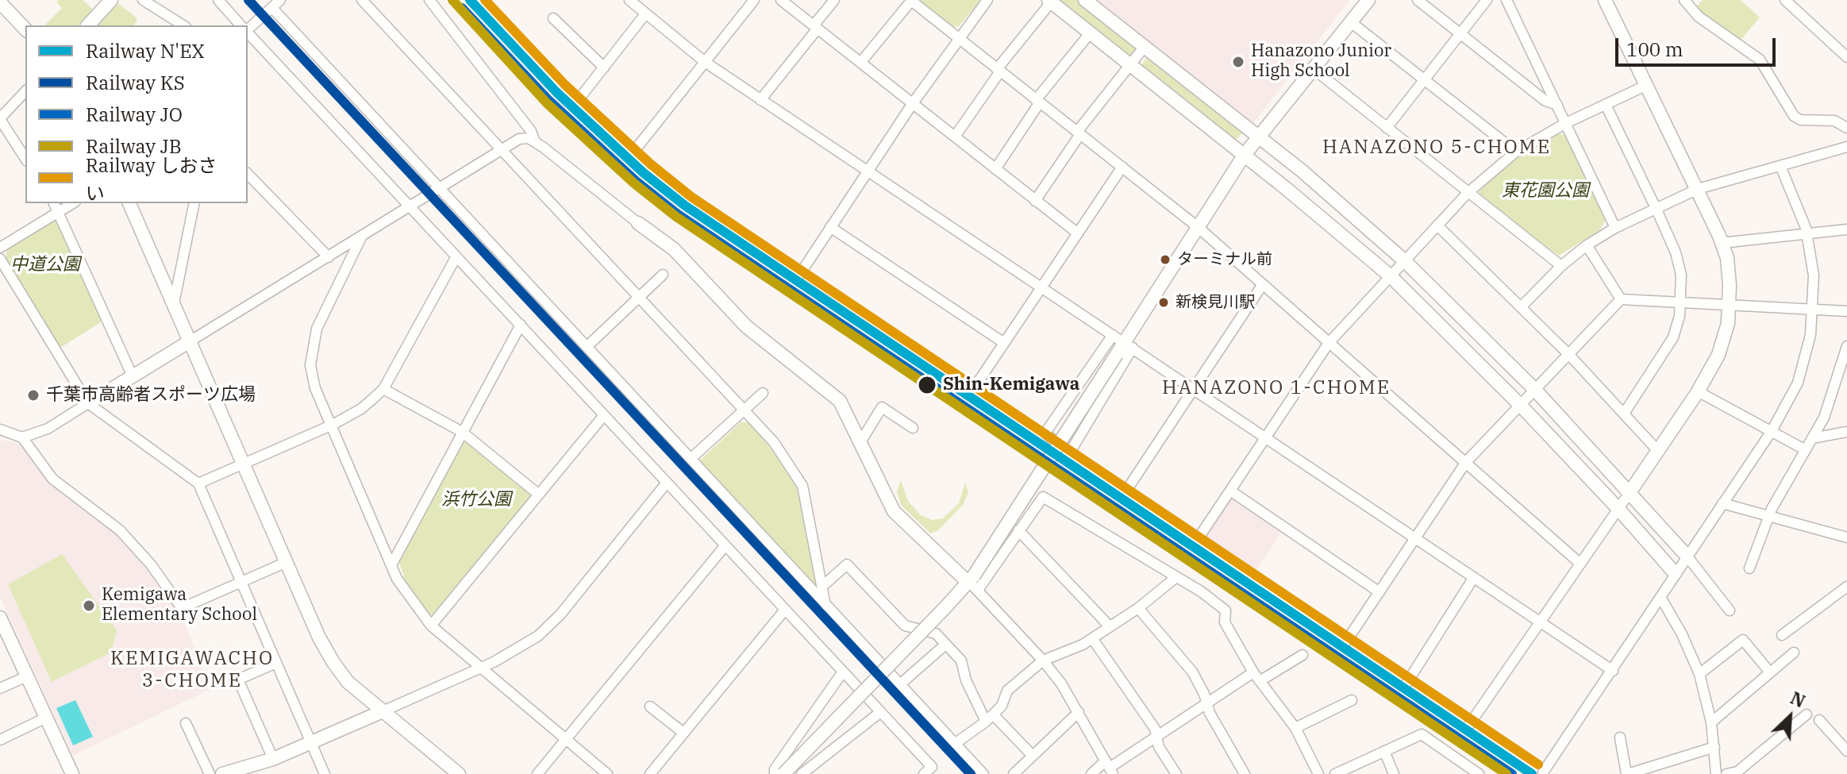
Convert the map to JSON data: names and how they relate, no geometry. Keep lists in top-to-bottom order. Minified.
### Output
{"districts":["HANAZONO 5-CHOME","HANAZONO 1-CHOME","KEMIGAWACHO 3-CHOME"],"parks":["東花園公園","中道公園","浜竹公園"],"places":["Hanazono Junior High School","ターミナル前","新検見川駅","Shin-Kemigawa","千葉市高齢者スポーツ広場","Kemigawa Elementary School"],"lines":["rail line N'EX","rail line KS","rail line JB","rail line しおさい","rail line JO"],"legend":["Railway N'EX","Railway KS","Railway JO","Railway JB","Railway しおさい"],"scale_bar":"100 m","north":"top right"}
